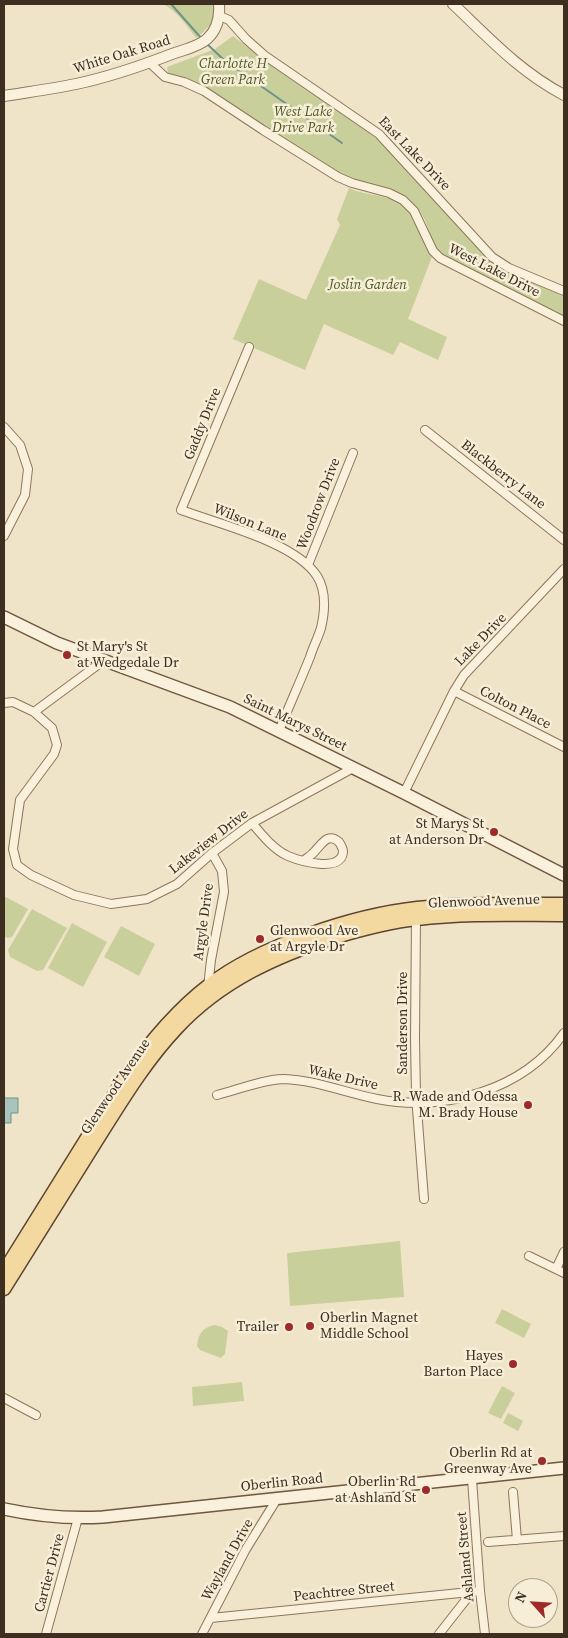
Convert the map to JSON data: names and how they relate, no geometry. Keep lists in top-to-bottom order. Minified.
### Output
{"streets":{"main road":["Saint Marys Street","Glenwood Avenue","Oberlin Road"],"street":["White Oak Road","East Lake Drive","West Lake Drive","Gaddy Drive","Blackberry Lane","Woodrow Drive","Wilson Lane","Lake Drive","Colton Place","Lakeview Drive","Argyle Drive","Sanderson Drive","Wake Drive","Ashland Street","Wayland Drive","Cartier Drive","Peachtree Street"]},"crossings":[["White Oak Road","East Lake Drive"],["White Oak Road","West Lake Drive"],["Gaddy Drive","Wilson Lane"],["Woodrow Drive","Wilson Lane"],["Wilson Lane","Saint Marys Street"],["Lake Drive","Colton Place"],["Lake Drive","Saint Marys Street"],["Saint Marys Street","Lakeview Drive"],["Lakeview Drive","Argyle Drive"],["Glenwood Avenue","Argyle Drive"],["Glenwood Avenue","Sanderson Drive"],["Sanderson Drive","Wake Drive"],["Oberlin Road","Ashland Street"],["Oberlin Road","Wayland Drive"],["Oberlin Road","Cartier Drive"],["Ashland Street","Peachtree Street"],["Wayland Drive","Peachtree Street"]],"parks":["Charlotte H Green Park","West Lake Drive Park","Joslin Garden"],"places":["St Mary's St at Wedgedale Dr","St Marys St at Anderson Dr","Glenwood Ave at Argyle Dr","R. Wade and Odessa M. Brady House","Oberlin Magnet Middle School","Trailer","Hayes Barton Place","Oberlin Rd at Greenway Ave","Oberlin Rd at Ashland St"],"north":"top left"}
